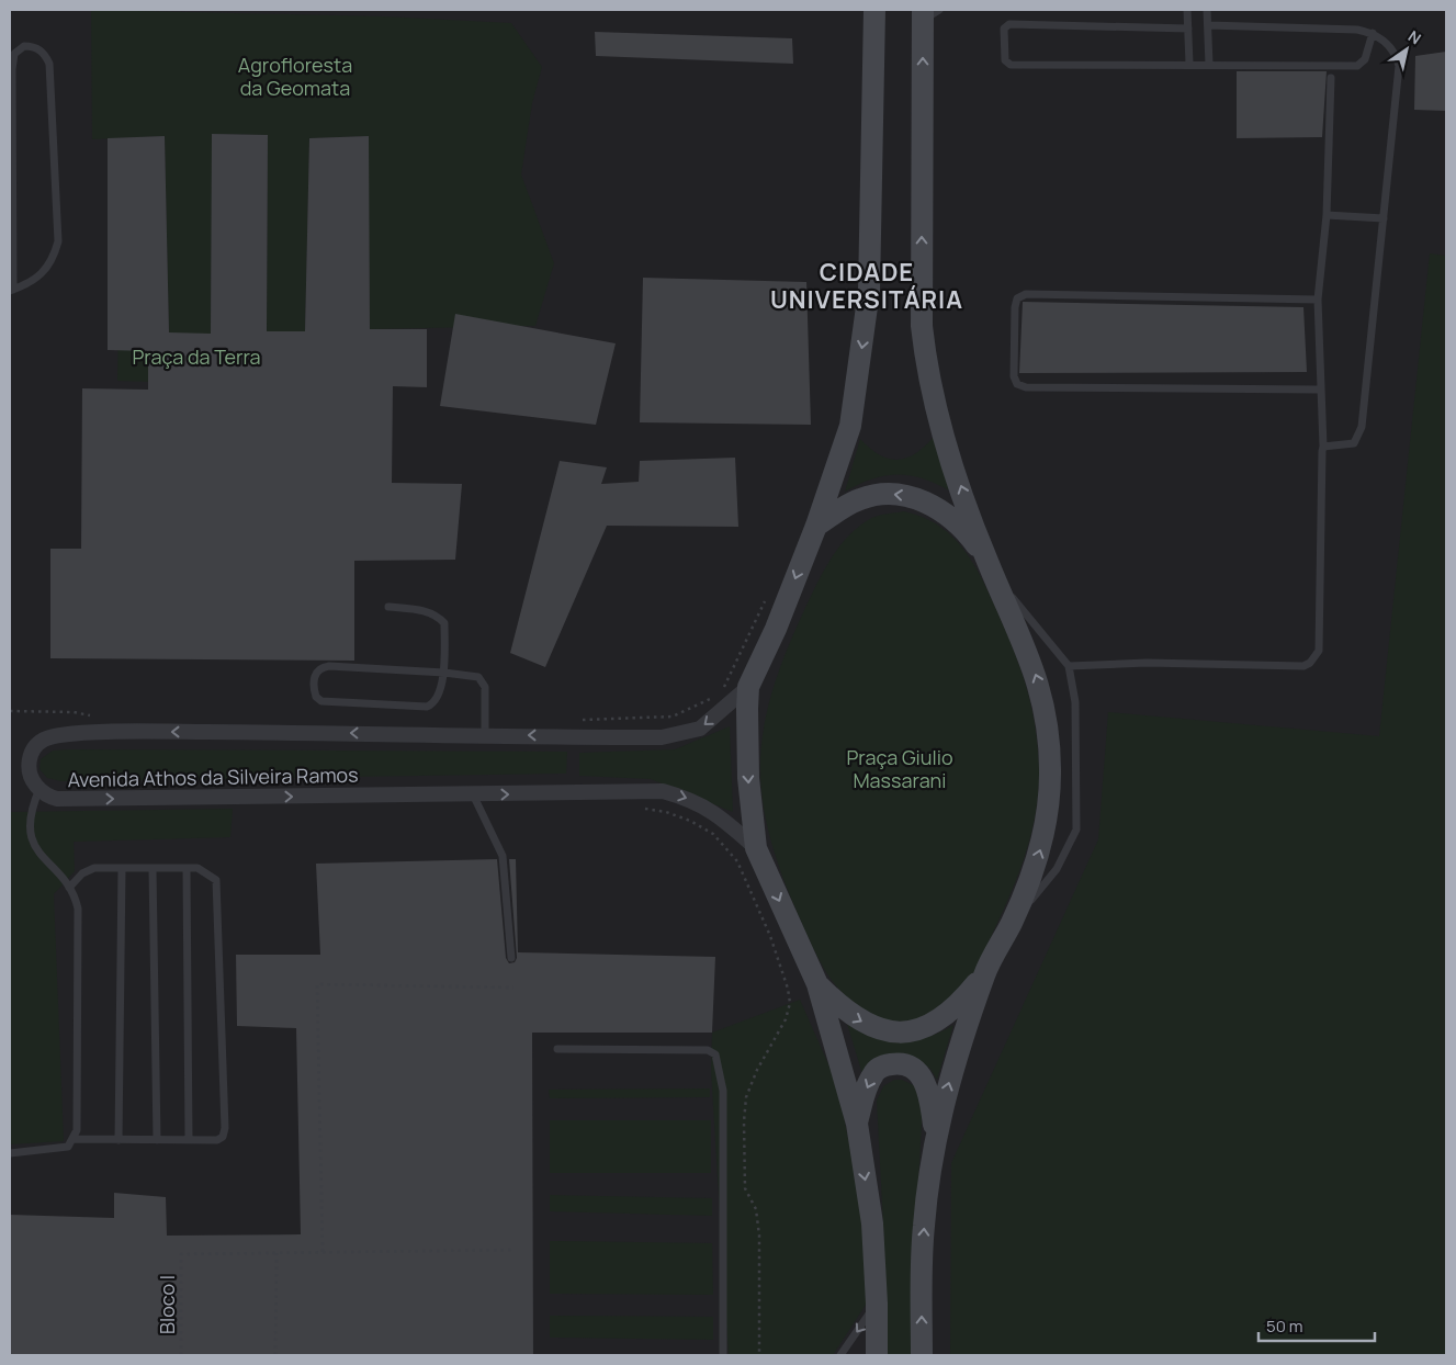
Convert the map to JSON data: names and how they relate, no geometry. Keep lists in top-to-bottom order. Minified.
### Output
{"streets":{"street":["Avenida Athos da Silveira Ramos"],"path":["Bloco I"]},"districts":["CIDADE UNIVERSITÁRIA"],"parks":["Agrofloresta da Geomata","Praça da Terra","Praça Giulio Massarani"],"scale_bar":"50 m","north":"top right"}
